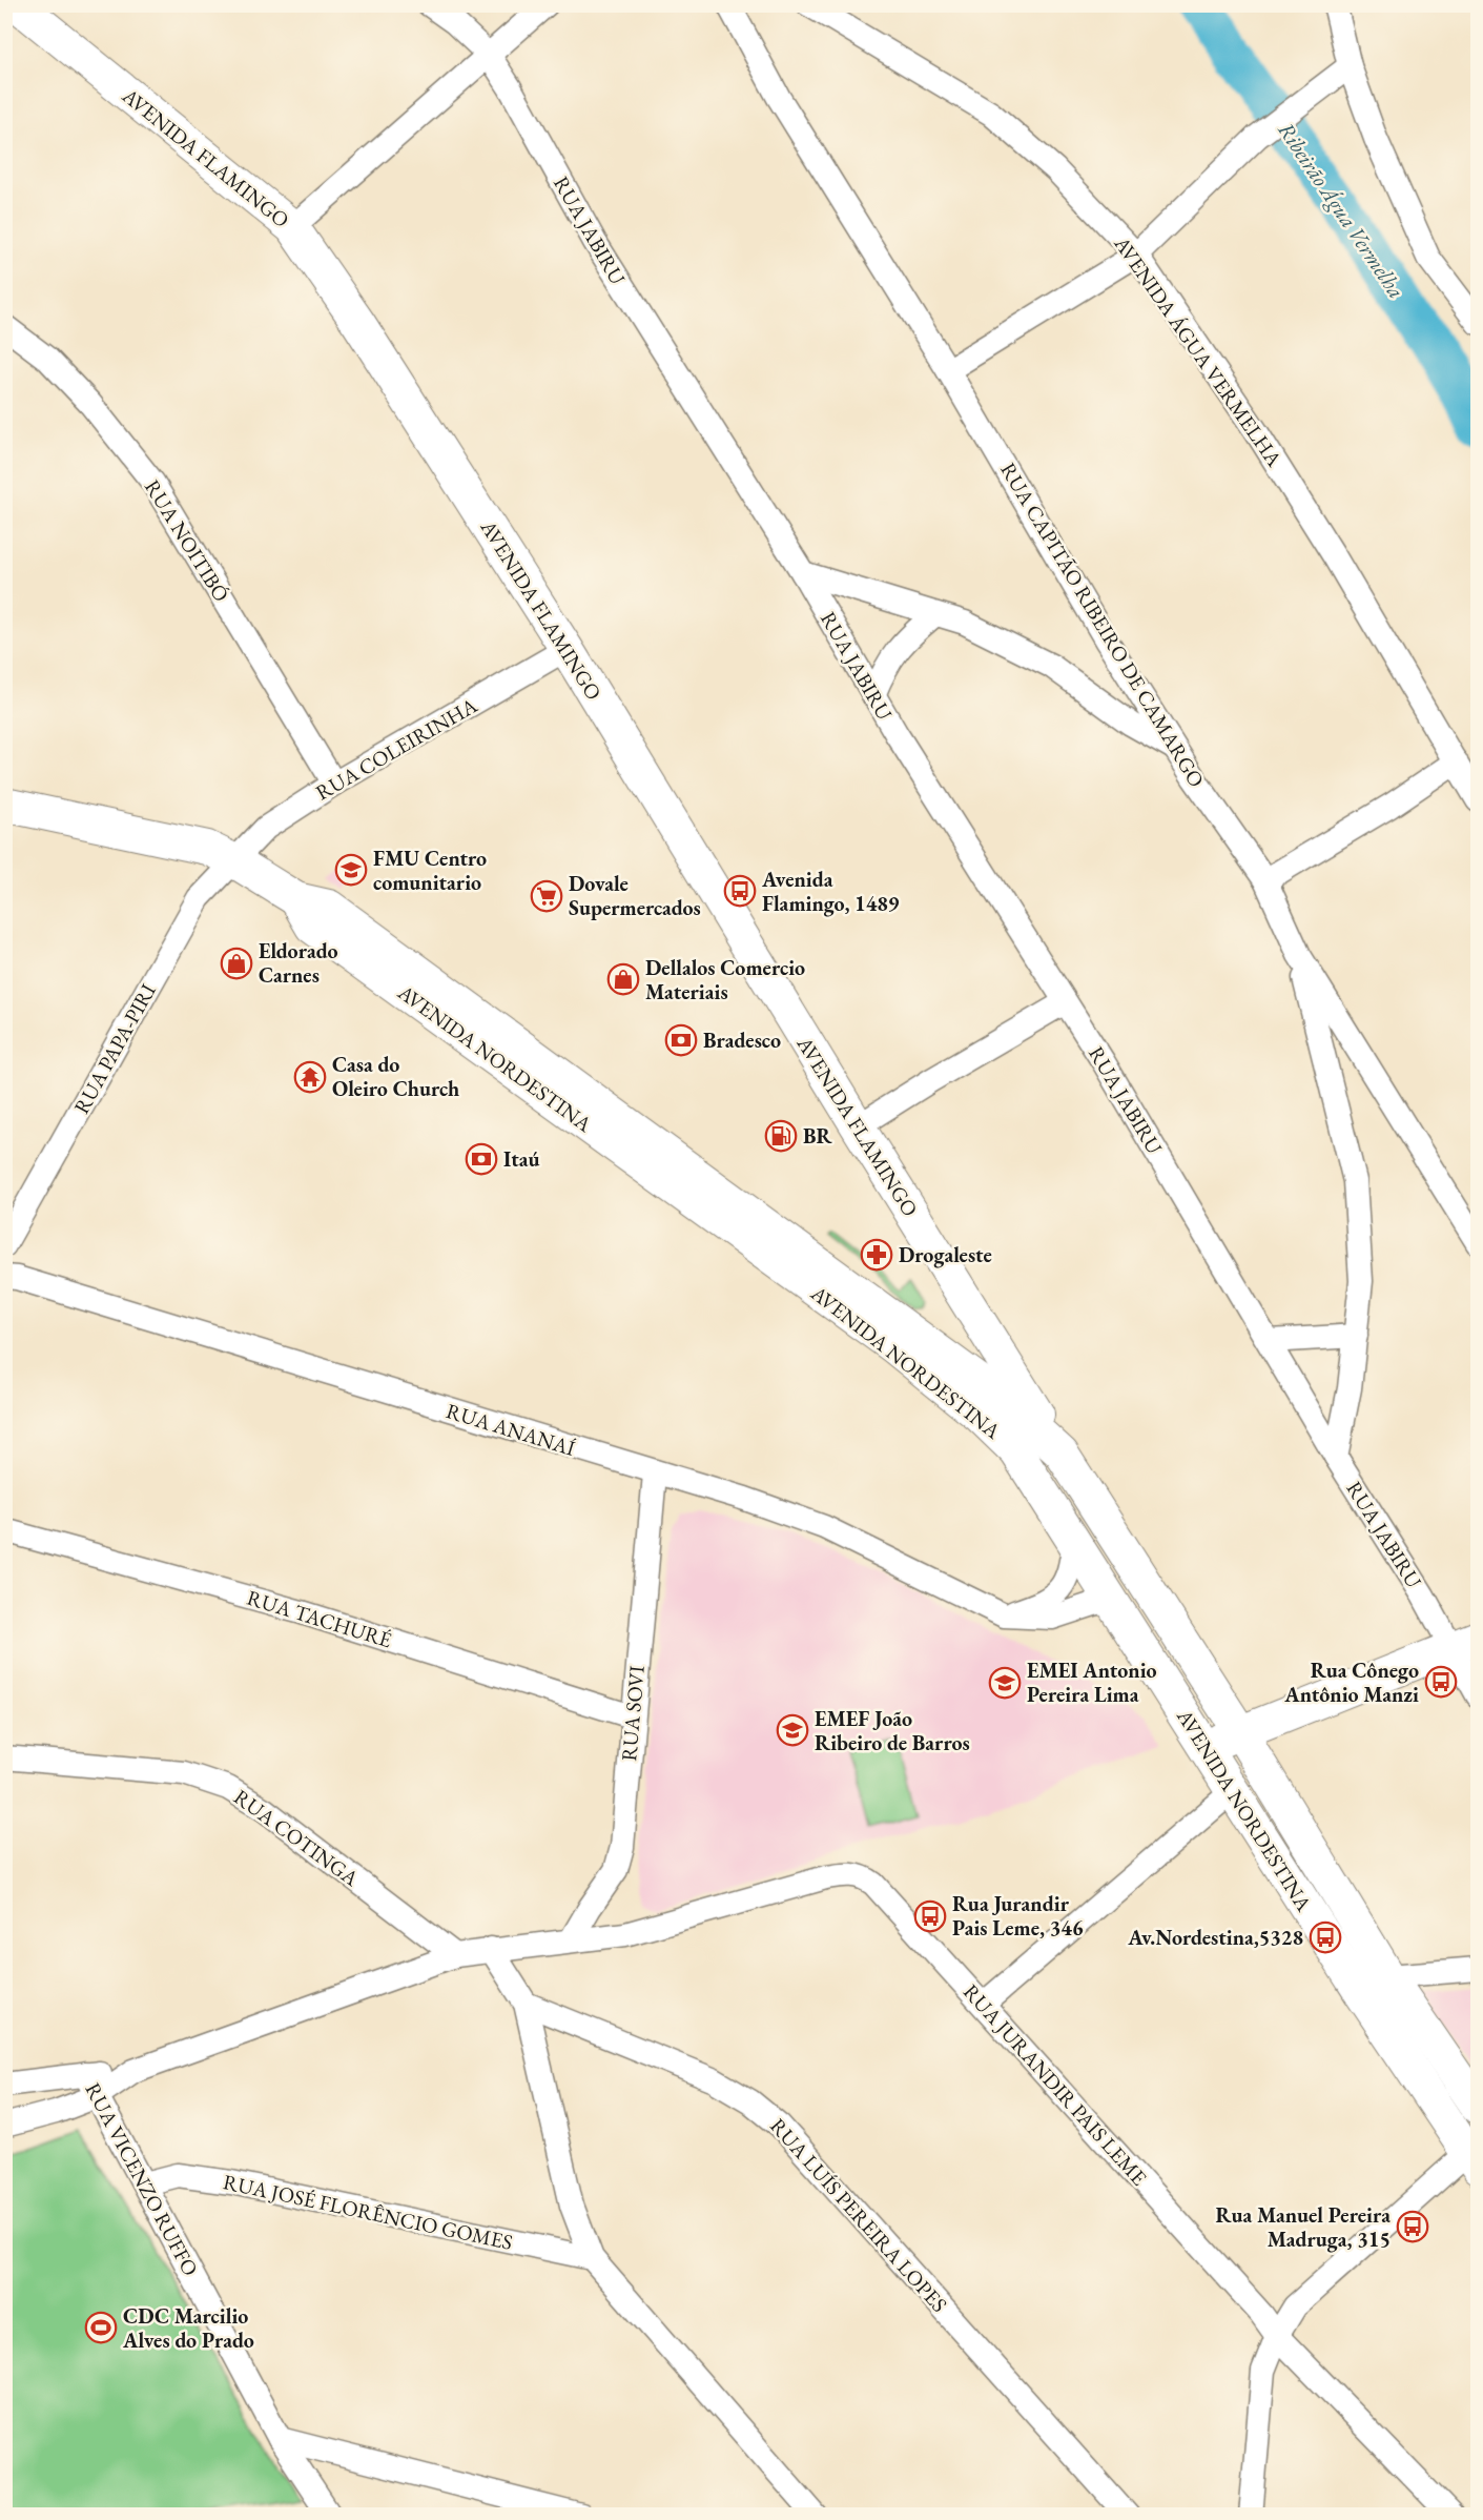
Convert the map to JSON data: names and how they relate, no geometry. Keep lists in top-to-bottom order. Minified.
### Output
{"streets":{"main road":["AVENIDA FLAMINGO","AVENIDA NORDESTINA"],"street":["RUA JABIRU","AVENIDA ÁGUA VERMELHA","RUA NOITIBÓ","RUA CAPITÃO RIBEIRO DE CAMARGO","RUA COLEIRINHA","RUA PAPA-PIRI","RUA ANANAÍ","RUA TACHURÉ","RUA SOVI","RUA COTINGA","RUA JURANDIR PAIS LEME","RUA VICENZO RUFFO","RUA JOSÉ FLORÊNCIO GOMES","RUA LUÍS PEREIRA LOPES"]},"crossings":[["AVENIDA FLAMINGO","RUA COLEIRINHA"],["AVENIDA FLAMINGO","AVENIDA NORDESTINA"],["RUA NOITIBÓ","RUA COLEIRINHA"],["RUA COLEIRINHA","RUA PAPA-PIRI"],["RUA COLEIRINHA","AVENIDA NORDESTINA"],["RUA PAPA-PIRI","AVENIDA NORDESTINA"],["AVENIDA NORDESTINA","RUA ANANAÍ"],["RUA ANANAÍ","RUA SOVI"],["RUA TACHURÉ","RUA SOVI"],["RUA SOVI","RUA JURANDIR PAIS LEME"],["RUA COTINGA","RUA JURANDIR PAIS LEME"],["RUA VICENZO RUFFO","RUA JOSÉ FLORÊNCIO GOMES"]],"water":["Ribeirão Água Vermelha"],"places":{"school or university":["FMU Centro comunitario","EMEI Antonio Pereira Lima","EMEF João Ribeiro de Barros"],"bus stop":["Avenida Flamingo, 1489","Rua Cônego Antônio Manzi","Rua Jurandir Pais Leme, 346","Av.Nordestina,5328","Rua Manuel Pereira Madruga, 315"],"supermarket":["Dovale Supermercados"],"shop":["Eldorado Carnes","Dellalos Comercio Materiais"],"bank":["Bradesco","Itaú"],"temple":["Casa do Oleiro Church"],"fuel station":["BR"],"pharmacy":["Drogaleste"],"sports":["CDC Marcilio Alves do Prado"]}}
